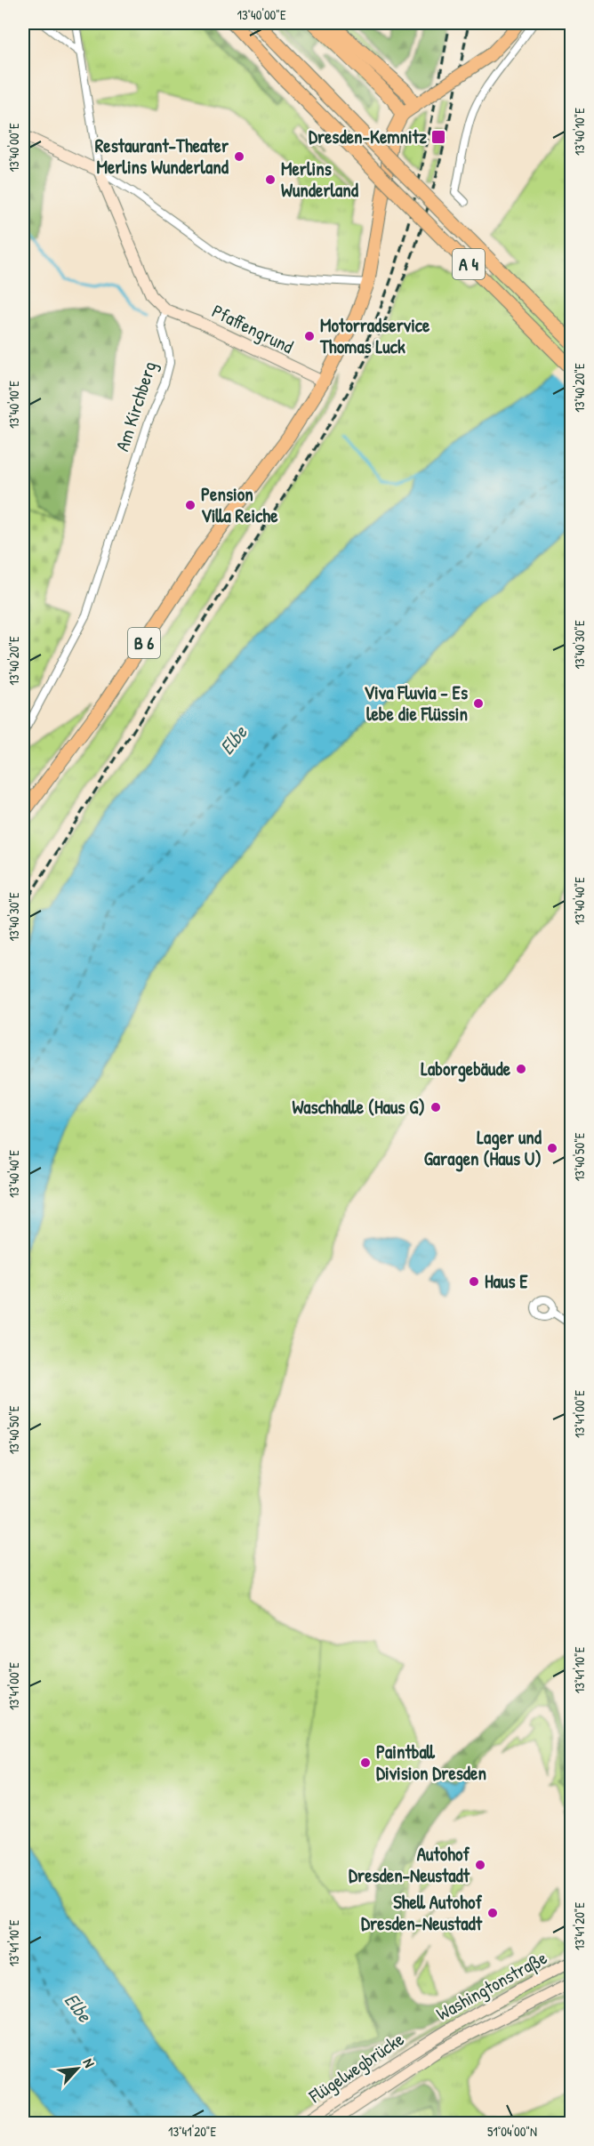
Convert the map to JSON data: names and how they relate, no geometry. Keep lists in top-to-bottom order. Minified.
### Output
{"streets":{"highway":["A 4"],"main road":["Pfaffengrund","B 6","Washingtonstraße","Flügelwegbrücke"],"street":["Am Kirchberg"]},"crossings":[["Pfaffengrund","Am Kirchberg"],["Pfaffengrund","B 6"],["Washingtonstraße","Flügelwegbrücke"]],"water":["Elbe"],"places":{"transit":["Dresden-Kemnitz"],"other":["Restaurant-Theater Merlins Wunderland","Merlins Wunderland","Motorradservice Thomas Luck","Pension Villa Reiche","Viva Fluvia - Es lebe die Flüssin","Laborgebäude","Waschhalle (Haus G)","Lager und Garagen (Haus U)","Haus E","Paintball Division Dresden","Autohof Dresden-Neustadt","Shell Autohof Dresden-Neustadt"]},"north":"top right","coordinates":["13°40'00\"E","13°40'10\"E","13°40'20\"E","13°40'30\"E","13°40'40\"E","13°40'50\"E","13°41'00\"E","13°41'10\"E","13°41'20\"E","51°04'00\"N"]}
